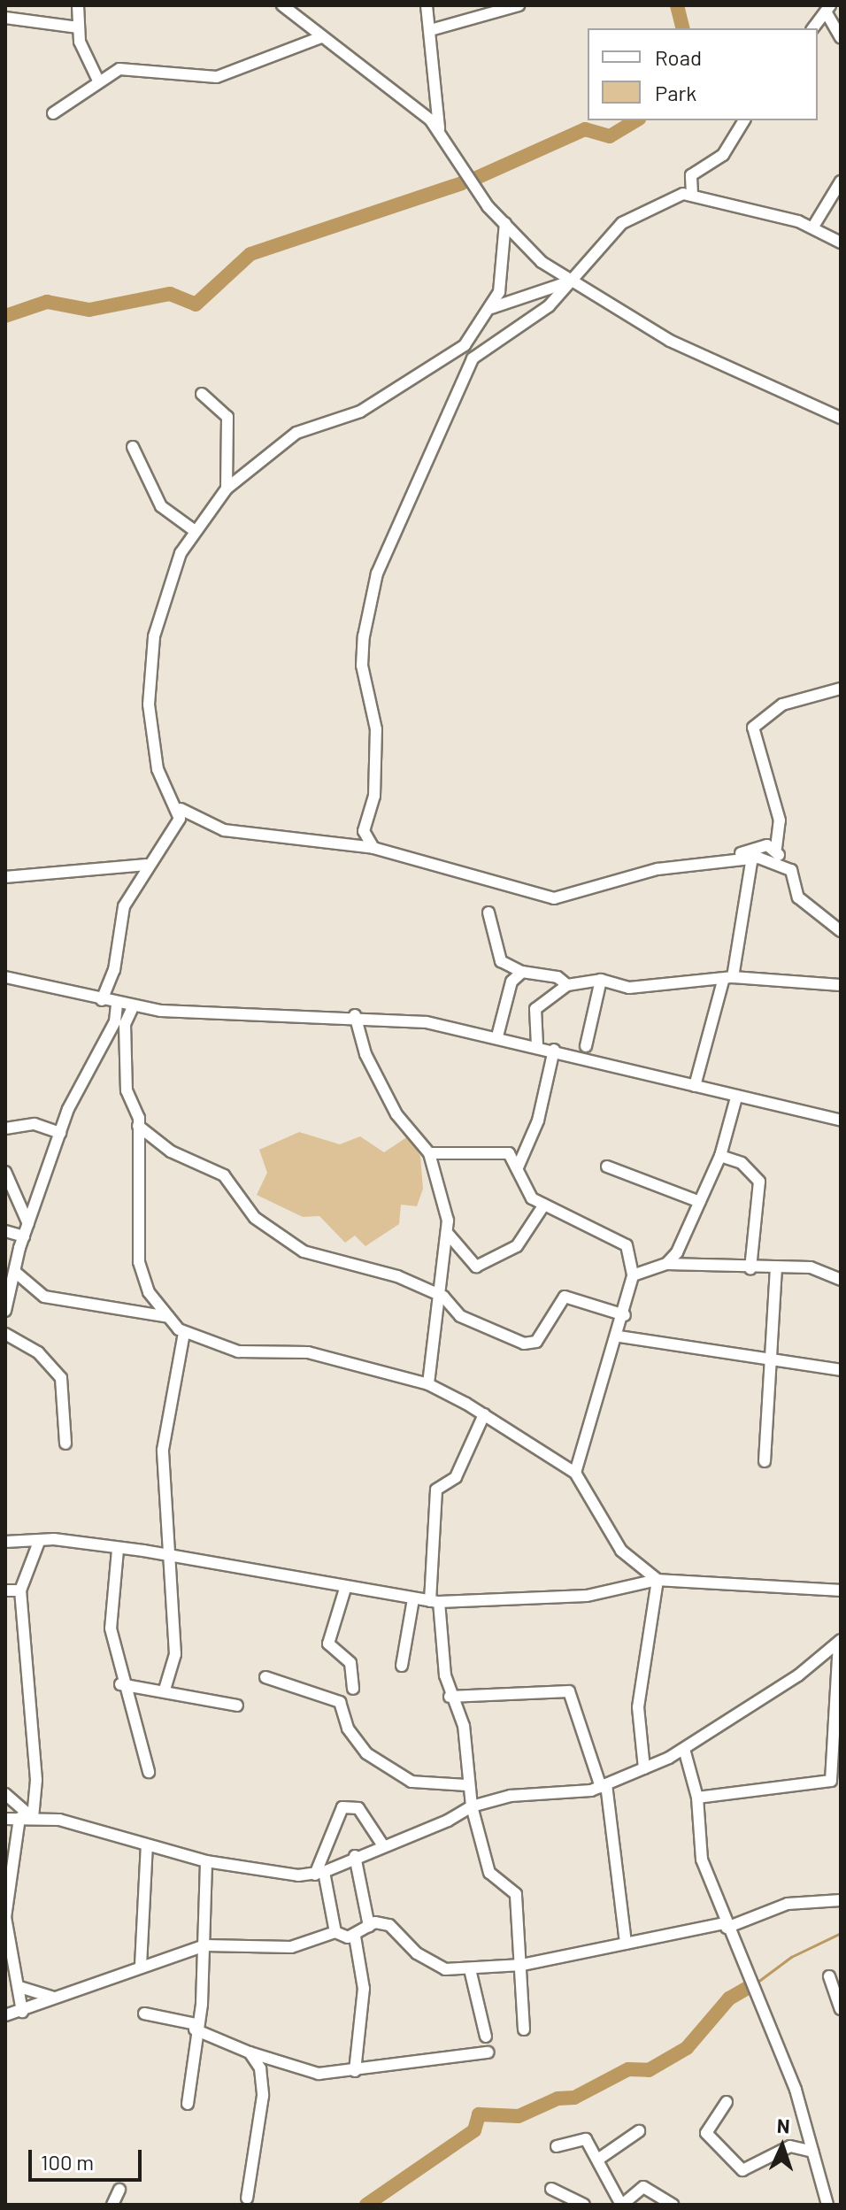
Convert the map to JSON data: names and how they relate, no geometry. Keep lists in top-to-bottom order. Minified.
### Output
{"legend":["Road","Park"],"scale_bar":"100 m","north":"top"}
